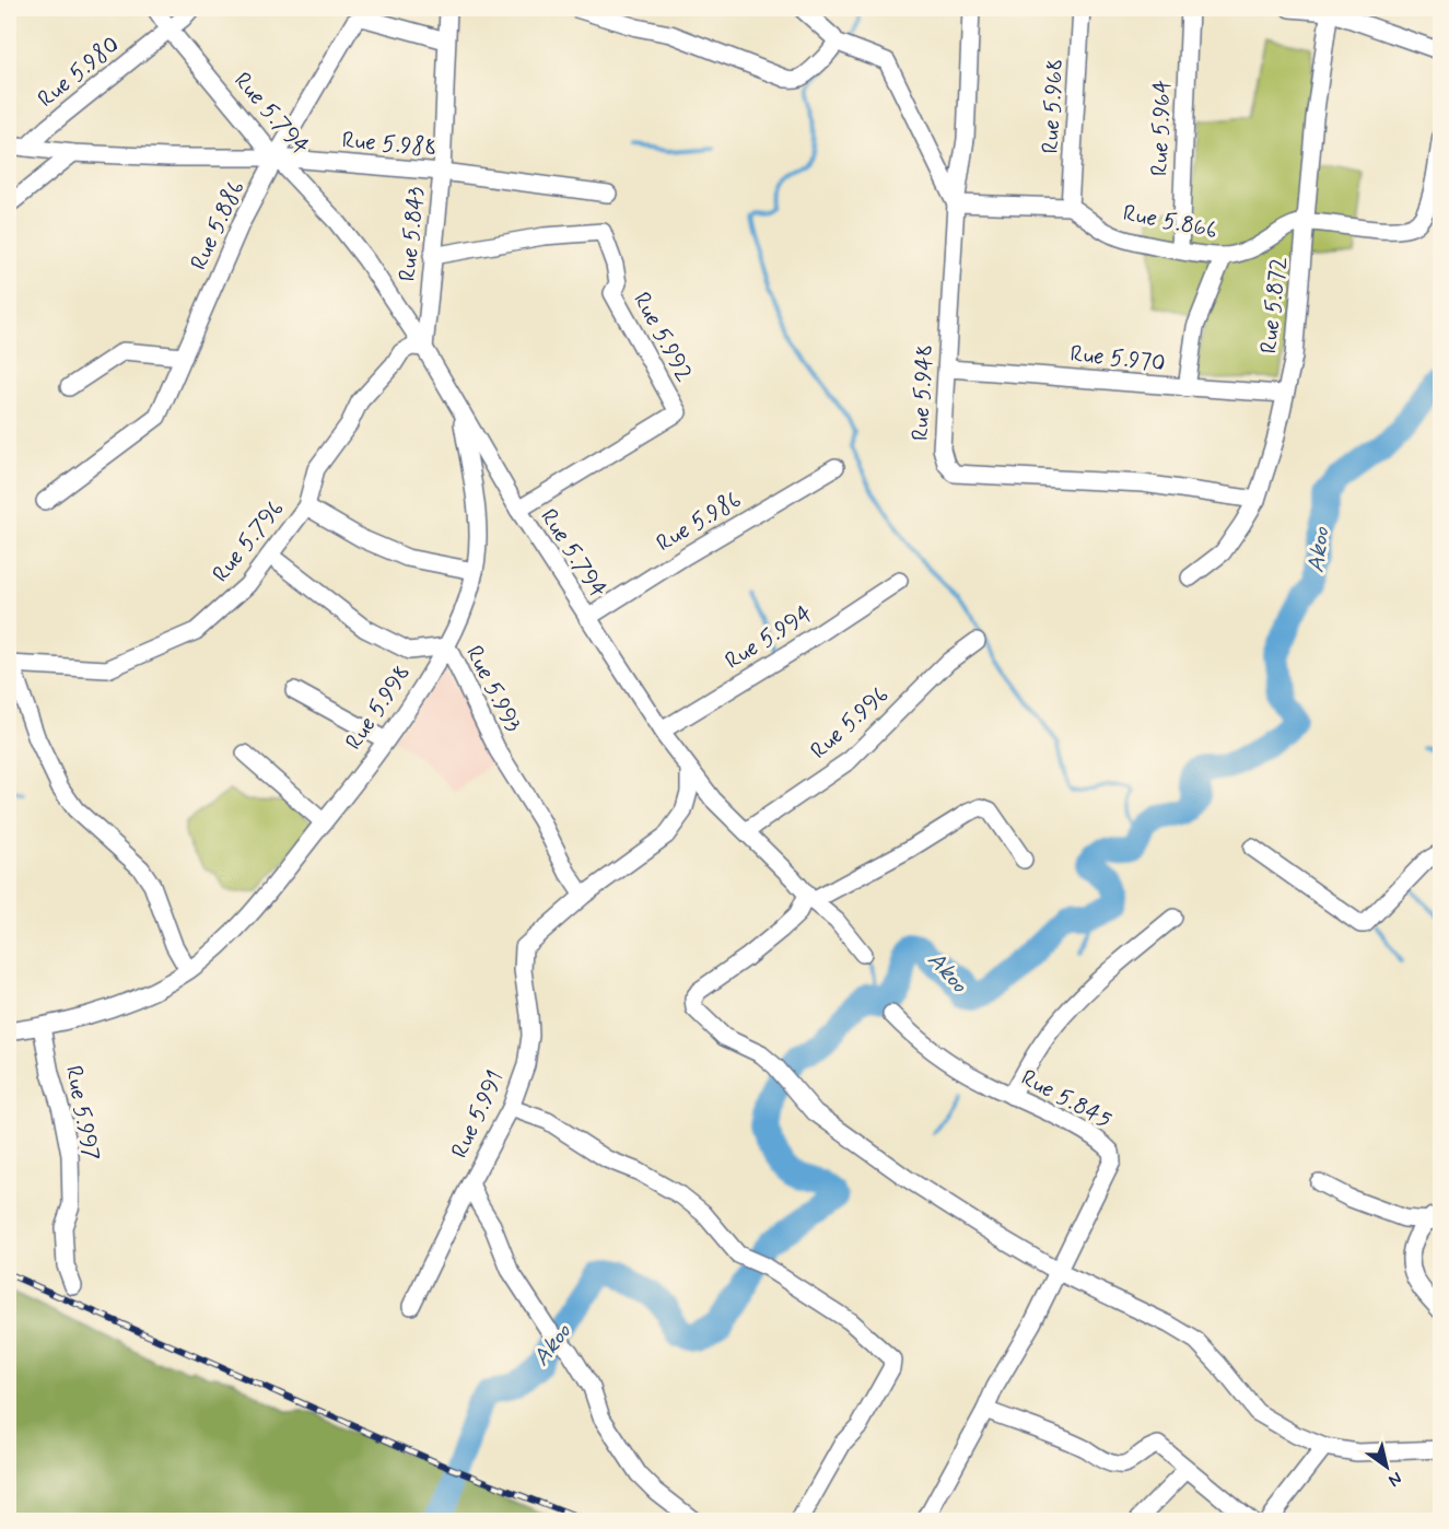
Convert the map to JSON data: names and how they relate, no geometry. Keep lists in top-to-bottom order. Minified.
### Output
{"streets":{"street":["Rue 5.980","Rue 5.968","Rue 5.794","Rue 5.964","Rue 5.988","Rue 5.866","Rue 5.886","Rue 5.843","Rue 5.872","Rue 5.992","Rue 5.970","Rue 5.948","Rue 5.986","Rue 5.796","Rue 5.994","Rue 5.993","Rue 5.998","Rue 5.996","Rue 5.845","Rue 5.997","Rue 5.991"]},"crossings":[["Rue 5.980","Rue 5.794"],["Rue 5.980","Rue 5.988"],["Rue 5.968","Rue 5.866"],["Rue 5.794","Rue 5.988"],["Rue 5.794","Rue 5.886"],["Rue 5.794","Rue 5.843"],["Rue 5.794","Rue 5.992"],["Rue 5.794","Rue 5.986"],["Rue 5.794","Rue 5.796"],["Rue 5.794","Rue 5.994"],["Rue 5.794","Rue 5.998"],["Rue 5.794","Rue 5.996"],["Rue 5.794","Rue 5.991"],["Rue 5.964","Rue 5.866"],["Rue 5.988","Rue 5.886"],["Rue 5.988","Rue 5.843"],["Rue 5.866","Rue 5.872"],["Rue 5.886","Rue 5.843"],["Rue 5.843","Rue 5.992"],["Rue 5.843","Rue 5.796"],["Rue 5.872","Rue 5.970"],["Rue 5.872","Rue 5.948"],["Rue 5.970","Rue 5.948"],["Rue 5.796","Rue 5.993"],["Rue 5.796","Rue 5.998"],["Rue 5.993","Rue 5.998"],["Rue 5.993","Rue 5.991"],["Rue 5.998","Rue 5.997"]],"water":["Akoo"],"north":"bottom right"}
